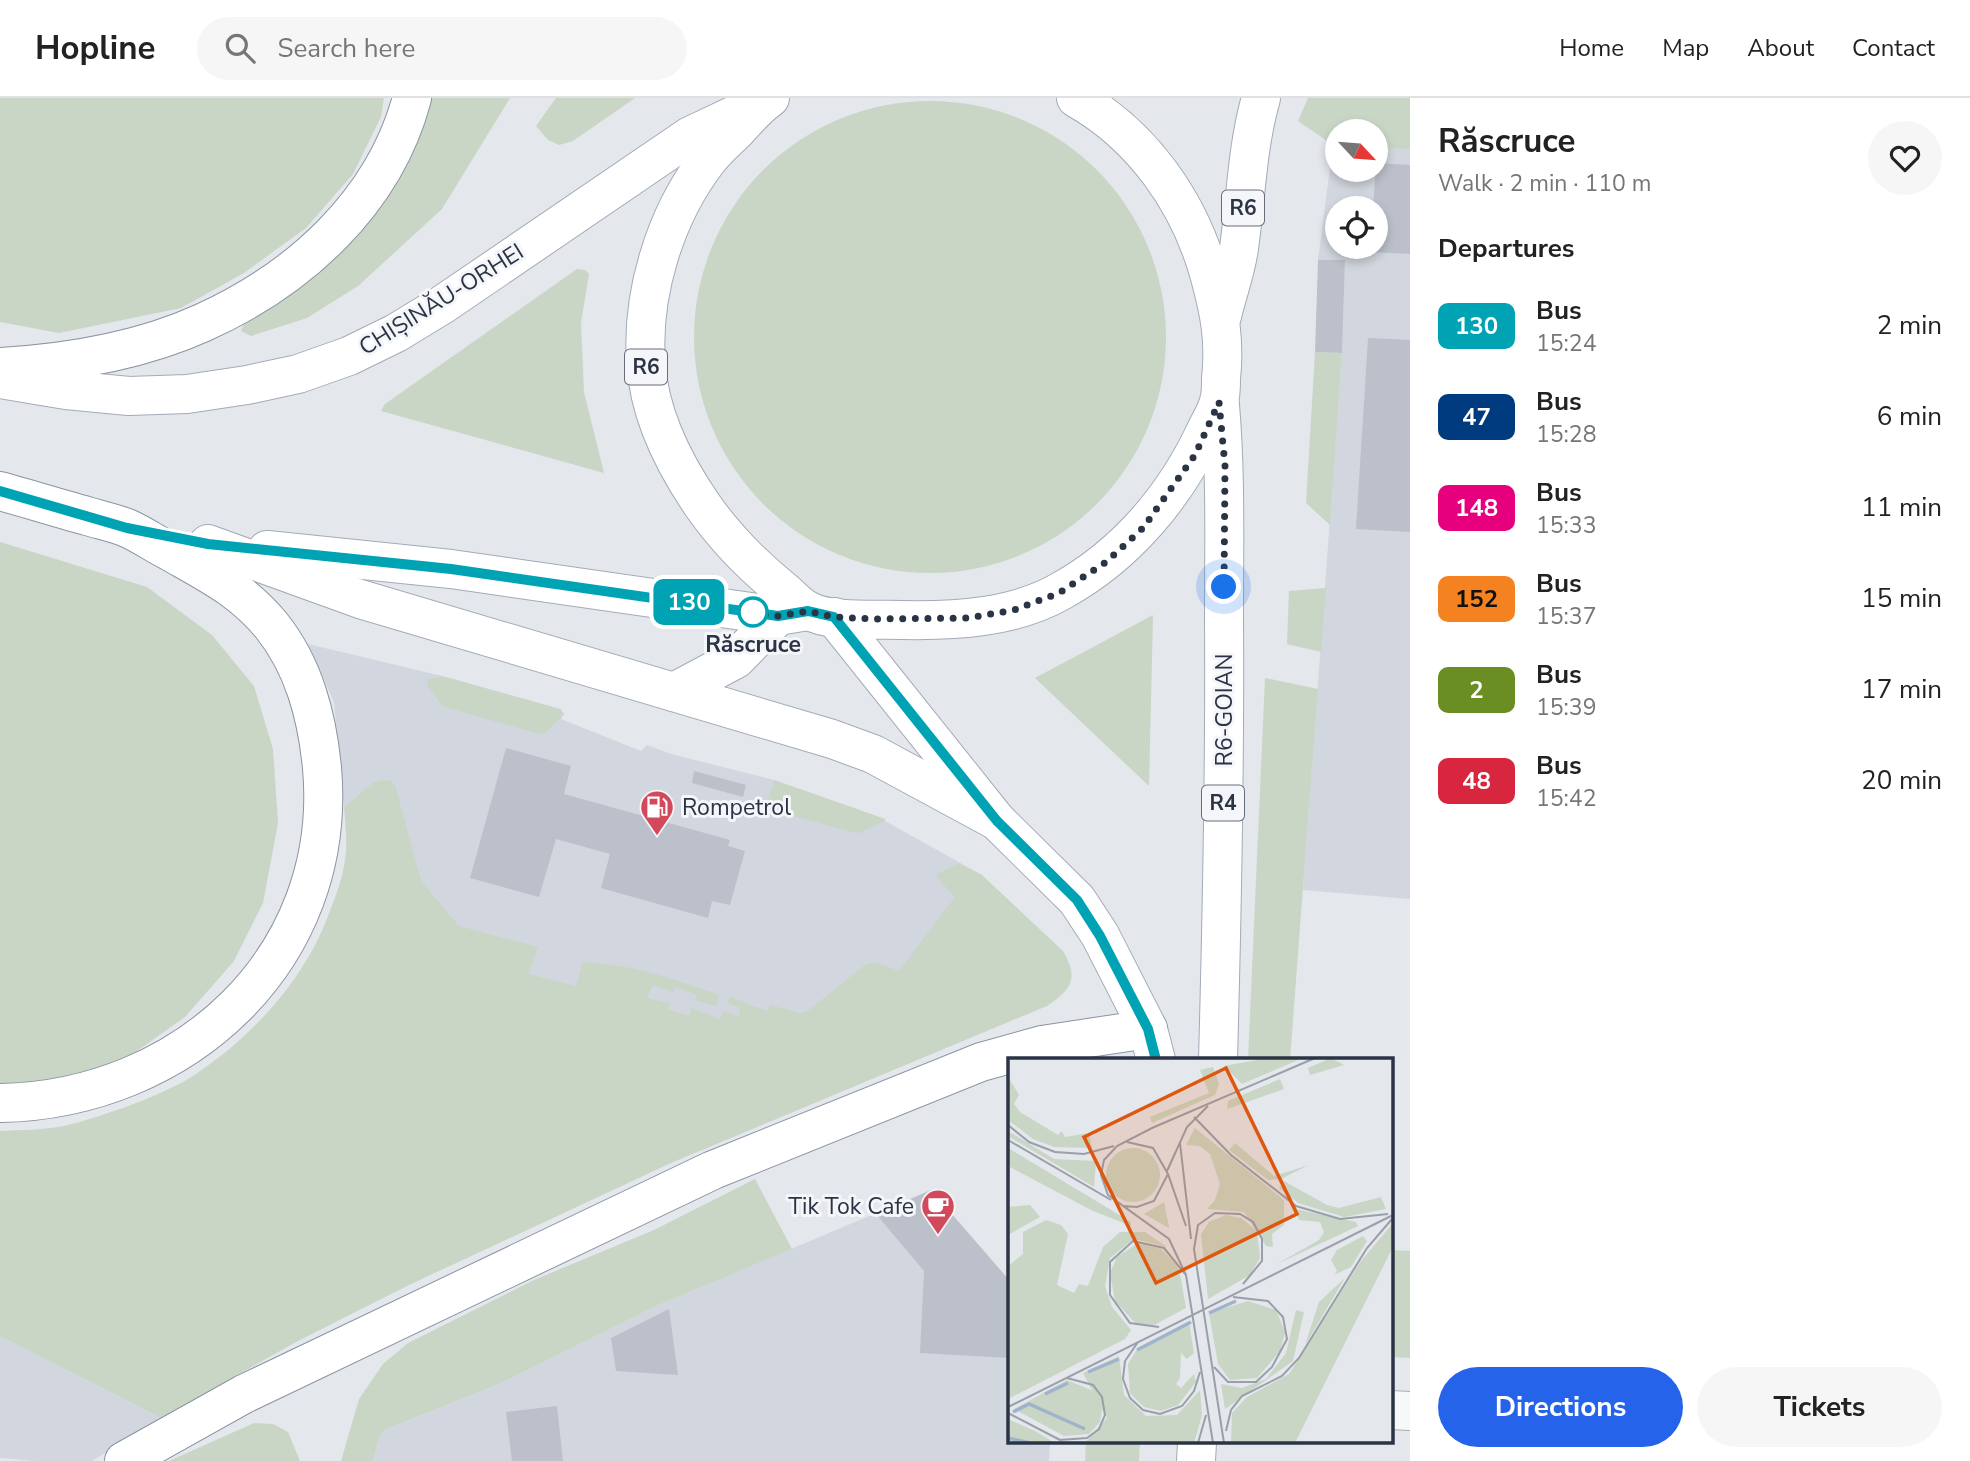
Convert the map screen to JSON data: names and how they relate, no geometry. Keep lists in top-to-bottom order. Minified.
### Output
{"streets":{"main road":["R6","CHIȘINĂU-ORHEI","R6-GOIAN","R4"]},"crossings":[["R6","CHIȘINĂU-ORHEI"],["R6","R6-GOIAN"]],"places":{"other":["Răscruce"],"fuel station":["Rompetrol"],"cafe":["Tik Tok Cafe"]},"lines":["bus line 130"],"north":"bottom right","page":{"header":"Hopline","search":"Search here","nav":["Home","Map","About","Contact"],"on_map":"130","heading":[["Răscruce","Walk · 2 min · 110 m"],"Departures"],"list":[{"mark":"130","name":"Bus","note":"15:24","value":"2 min"},{"mark":"47","name":"Bus","note":"15:28","value":"6 min"},{"mark":"148","name":"Bus","note":"15:33","value":"11 min"},{"mark":"152","name":"Bus","note":"15:37","value":"15 min"},{"mark":"2","name":"Bus","note":"15:39","value":"17 min"},{"mark":"48","name":"Bus","note":"15:42","value":"20 min"}],"buttons":["Directions","Tickets"]}}
